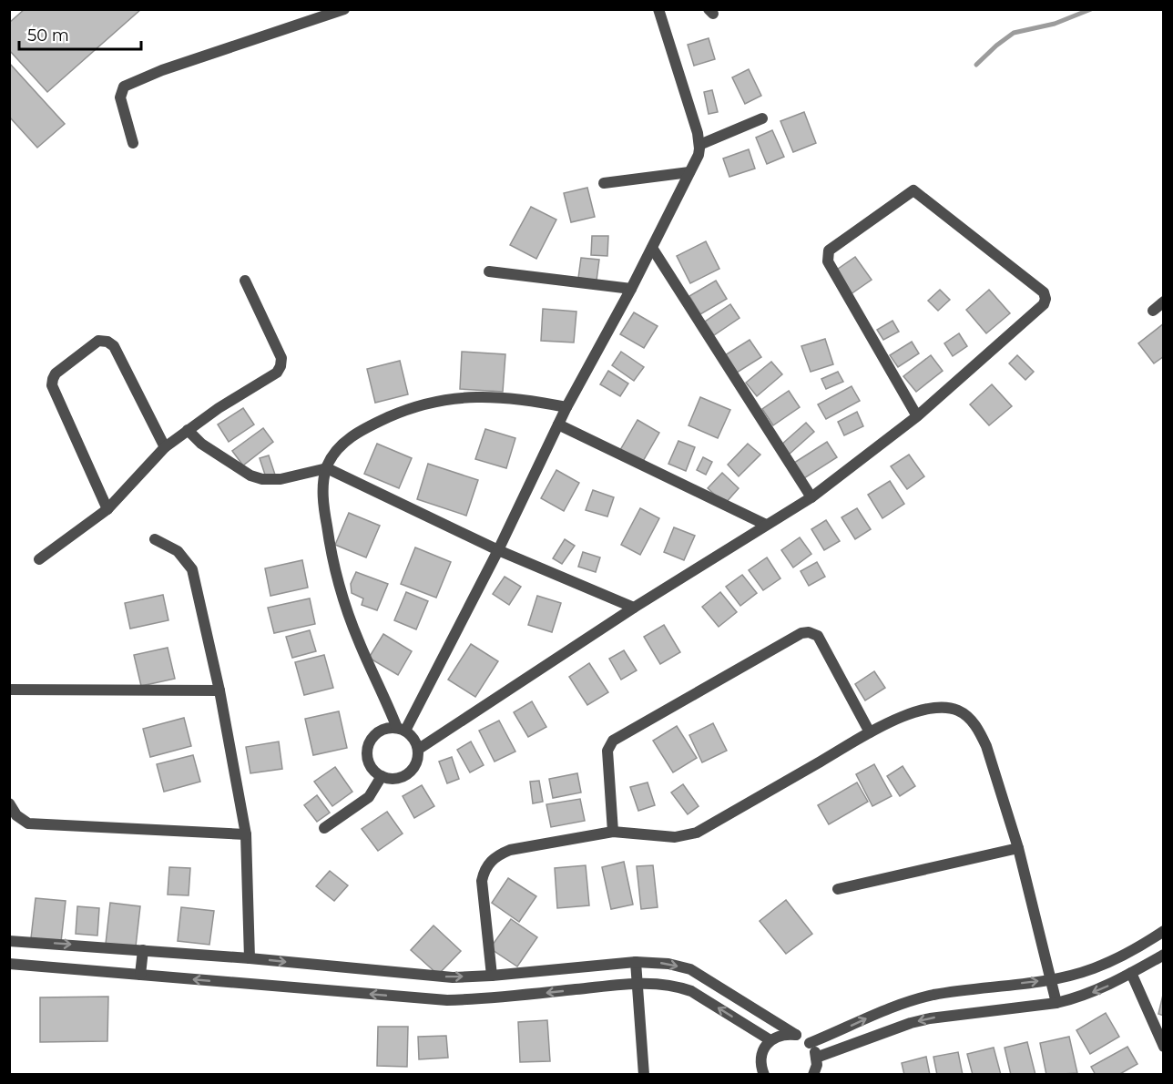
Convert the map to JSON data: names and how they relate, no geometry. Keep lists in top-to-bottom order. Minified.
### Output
{"scale_bar":"50 m"}
